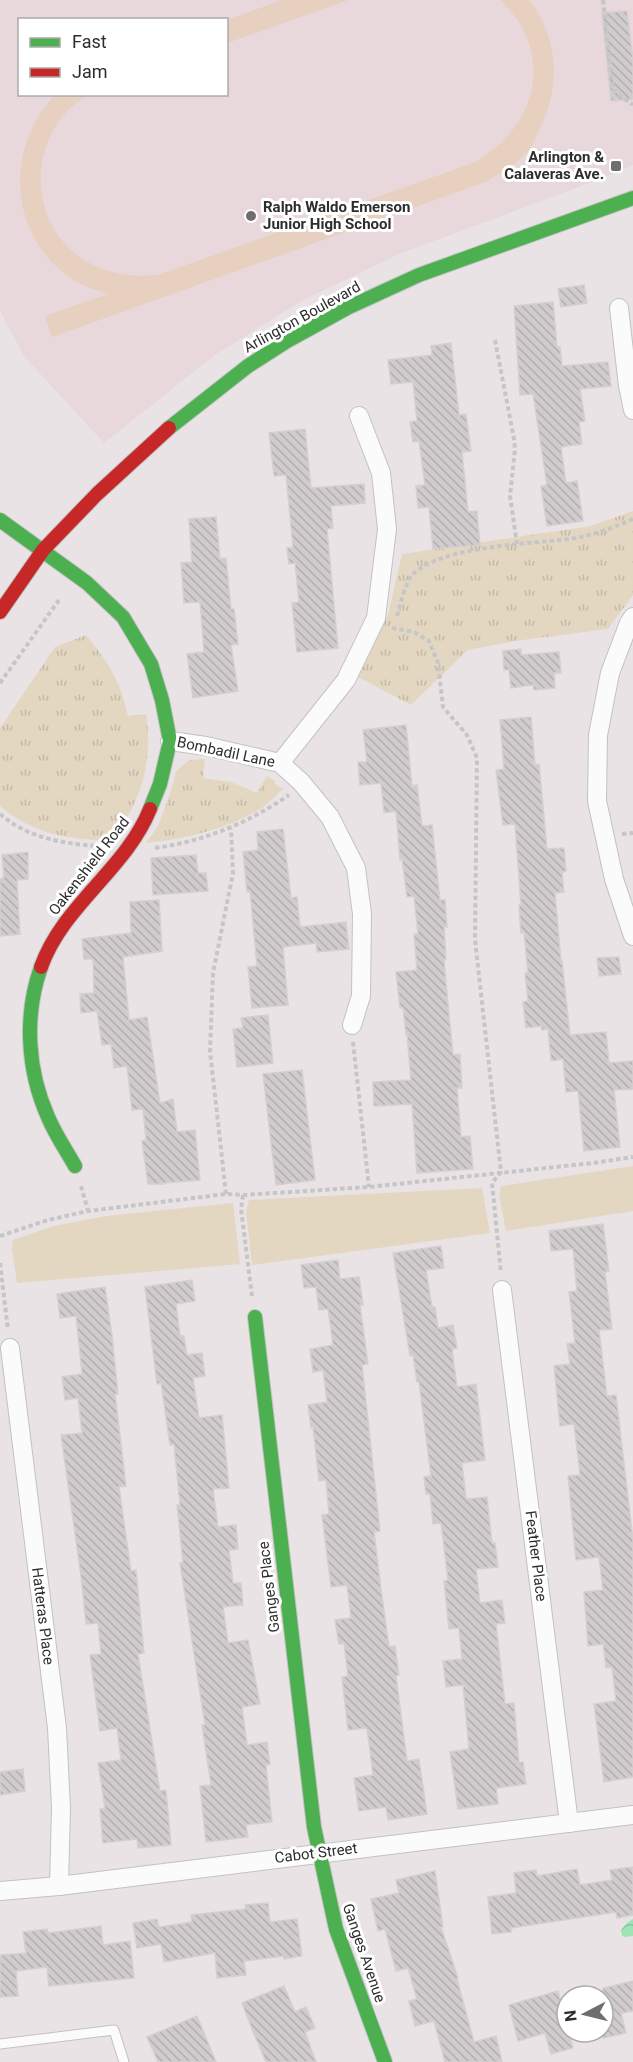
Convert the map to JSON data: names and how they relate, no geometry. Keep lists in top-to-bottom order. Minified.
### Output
{"streets":{"street":["Arlington Boulevard","Bombadil Lane","Oakenshield Road","Feather Place","Ganges Place","Hatteras Place","Cabot Street","Ganges Avenue"]},"crossings":[["Arlington Boulevard","Oakenshield Road"],["Bombadil Lane","Oakenshield Road"],["Feather Place","Cabot Street"],["Ganges Place","Cabot Street"],["Ganges Place","Ganges Avenue"],["Hatteras Place","Cabot Street"],["Cabot Street","Ganges Avenue"]],"places":{"transit":["Arlington & Calaveras Ave."],"other":["Ralph Waldo Emerson Junior High School"]},"legend":["Fast","Jam"],"north":"left"}
